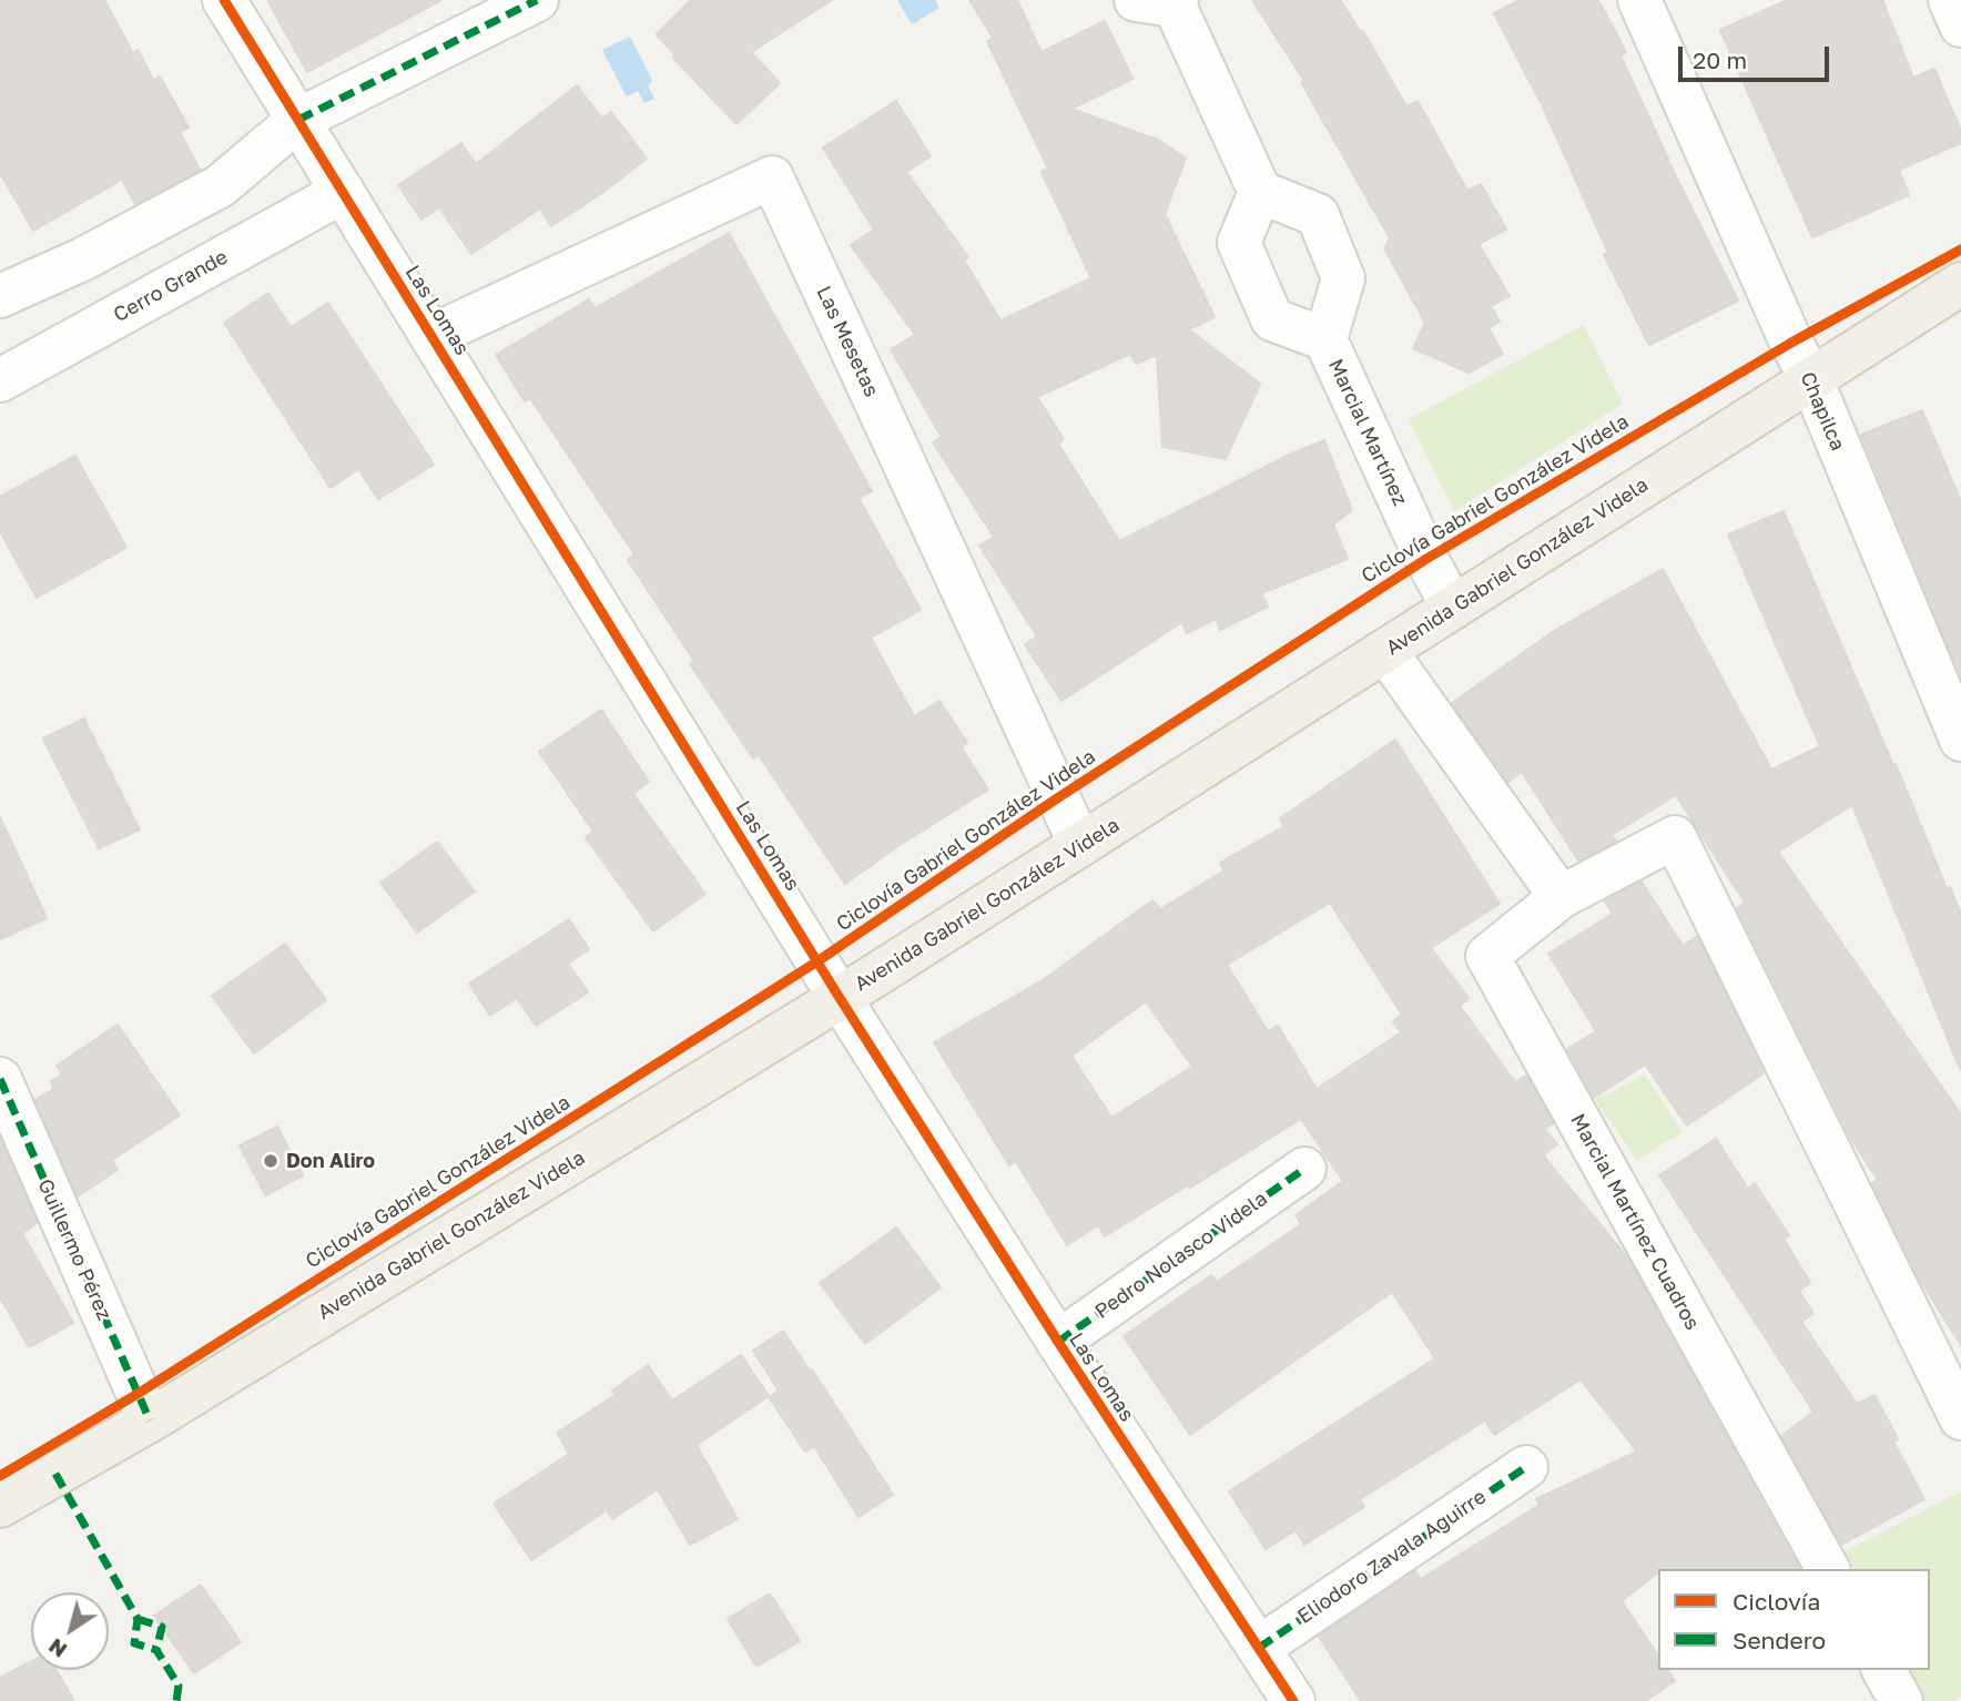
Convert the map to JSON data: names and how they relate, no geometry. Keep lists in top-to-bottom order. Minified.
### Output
{"streets":{"main road":["Avenida Gabriel González Videla"],"street":["Cerro Grande","Las Lomas","Las Mesetas","Chapilca","Marcial Martínez","Marcial Martínez Cuadros","Guillermo Pérez","Pedro Nolasco Videla","Eliodoro Zavala Aguirre"],"cycle path":["Ciclovía Gabriel González Videla"]},"crossings":[["Cerro Grande","Las Lomas"],["Las Lomas","Las Mesetas"],["Las Lomas","Avenida Gabriel González Videla"],["Las Lomas","Pedro Nolasco Videla"],["Las Lomas","Eliodoro Zavala Aguirre"],["Las Mesetas","Avenida Gabriel González Videla"],["Chapilca","Avenida Gabriel González Videla"],["Marcial Martínez","Avenida Gabriel González Videla"],["Avenida Gabriel González Videla","Guillermo Pérez"]],"places":["Don Aliro"],"legend":["Ciclovía","Sendero"],"scale_bar":"20 m","north":"bottom left"}
